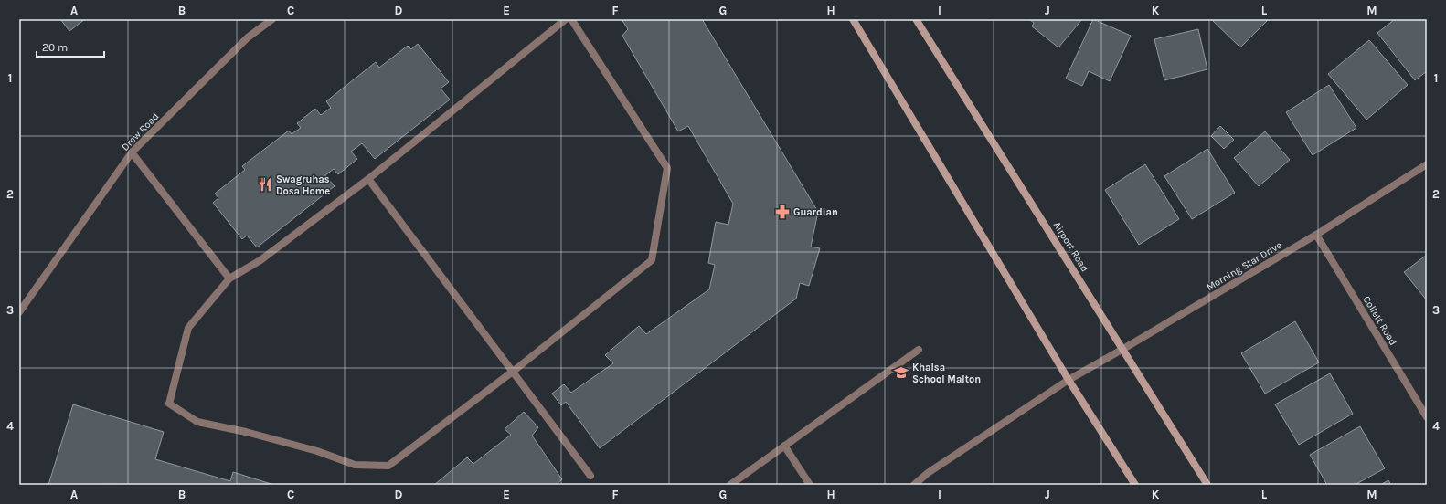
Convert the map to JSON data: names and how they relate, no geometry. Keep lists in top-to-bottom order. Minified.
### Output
{"streets":{"main road":["Airport Road"],"street":["Drew Road","Morning Star Drive","Collett Road"]},"crossings":[["Airport Road","Morning Star Drive"],["Morning Star Drive","Collett Road"]],"places":{"restaurant":["Swagruhas Dosa Home"],"pharmacy":["Guardian"],"school or university":["Khalsa School Malton"]},"scale_bar":"20 m","grid":{"columns":["A","B","C","D","E","F","G","H","I","J","K","L","M"],"rows":["1","2","3","4"]}}
